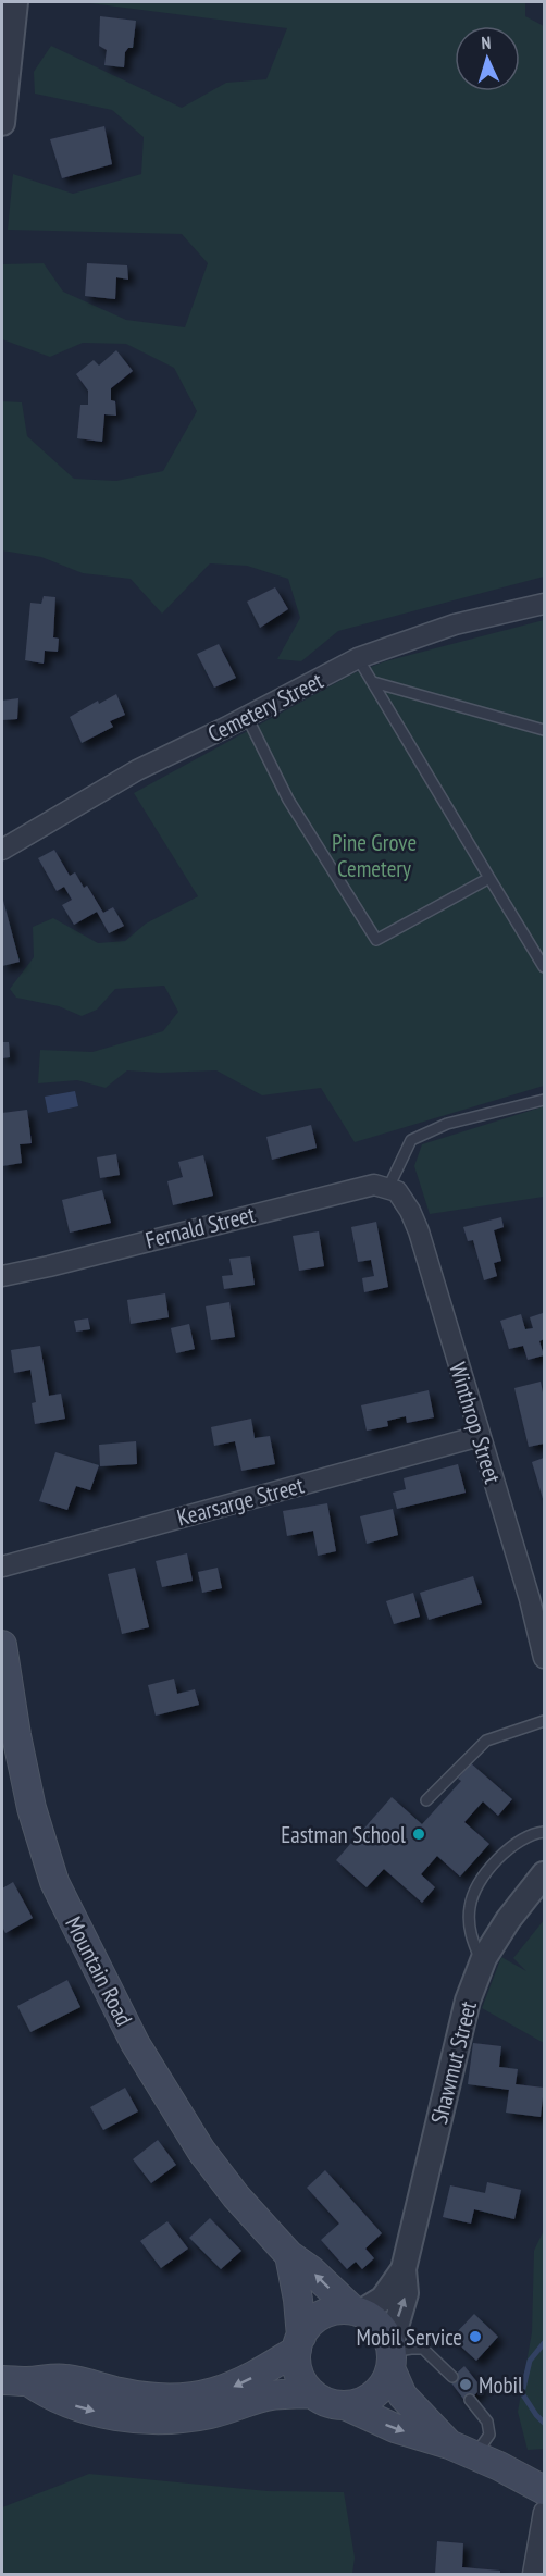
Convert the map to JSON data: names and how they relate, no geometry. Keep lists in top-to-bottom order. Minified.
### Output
{"streets":{"main road":["Mountain Road"],"street":["Cemetery Street","Fernald Street","Winthrop Street","Kearsarge Street","Shawmut Street"]},"crossings":[["Fernald Street","Winthrop Street"],["Winthrop Street","Kearsarge Street"],["Mountain Road","Shawmut Street"]],"parks":["Pine Grove Cemetery"],"places":["Eastman School","Mobil Service","Mobil"],"north":"top"}
